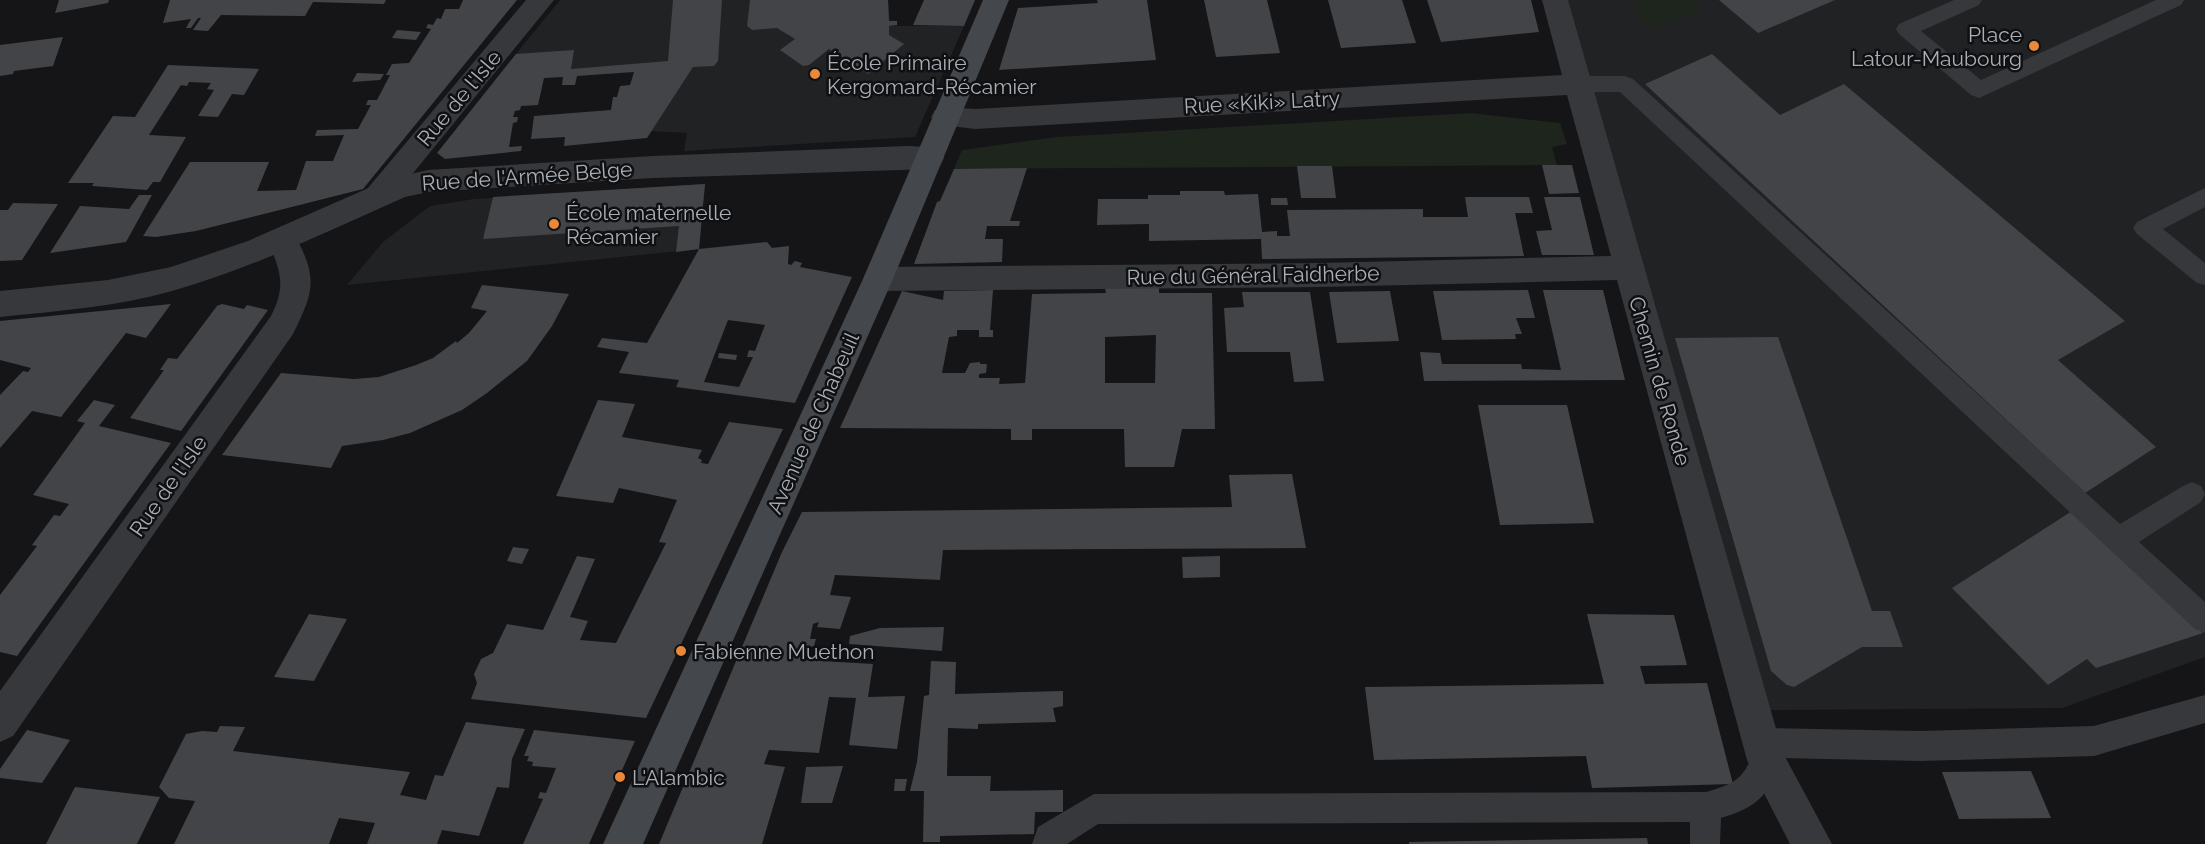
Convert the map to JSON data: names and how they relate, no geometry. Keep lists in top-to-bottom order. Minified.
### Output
{"streets":{"main road":["Avenue de Chabeuil"],"street":["Rue de l'Isle","Rue «Kiki» Latry","Rue de l'Armée Belge","Rue du Général Faidherbe","Chemin de Ronde"]},"crossings":[["Rue de l'Isle","Rue de l'Armée Belge"],["Rue «Kiki» Latry","Chemin de Ronde"],["Rue «Kiki» Latry","Avenue de Chabeuil"],["Rue de l'Armée Belge","Avenue de Chabeuil"],["Rue du Général Faidherbe","Chemin de Ronde"],["Rue du Général Faidherbe","Avenue de Chabeuil"]],"places":["Place Latour-Maubourg","École Primaire Kergomard-Récamier","École maternelle Récamier","Fabienne Muethon","L'Alambic"]}
